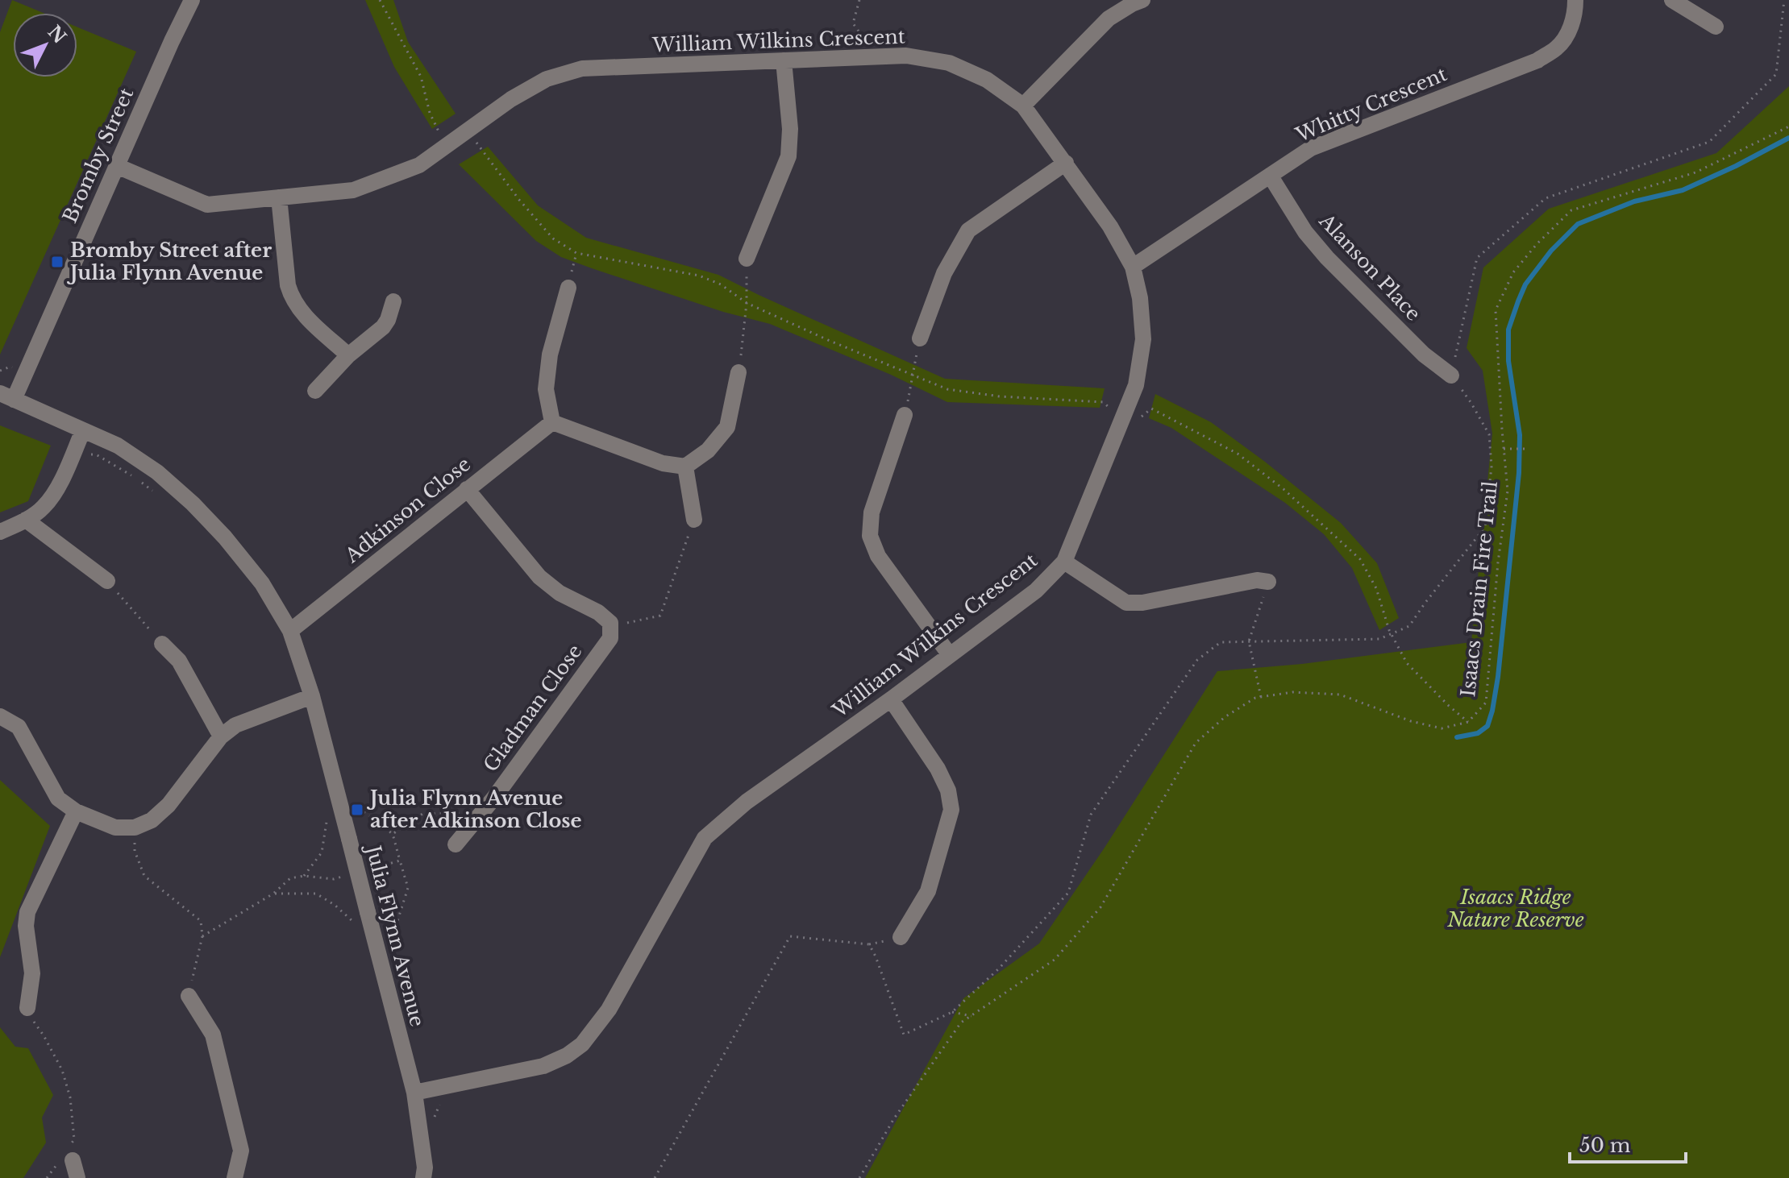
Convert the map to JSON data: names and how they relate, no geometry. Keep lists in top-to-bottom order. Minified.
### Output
{"streets":{"street":["William Wilkins Crescent","Whitty Crescent","Bromby Street","Alanson Place","Adkinson Close","Gladman Close","Julia Flynn Avenue"],"path":["Isaacs Drain Fire Trail"]},"crossings":[["William Wilkins Crescent","Whitty Crescent"],["William Wilkins Crescent","Bromby Street"],["William Wilkins Crescent","Julia Flynn Avenue"],["Whitty Crescent","Alanson Place"],["Bromby Street","Julia Flynn Avenue"],["Adkinson Close","Julia Flynn Avenue"]],"parks":["Isaacs Ridge Nature Reserve"],"places":{"transit":["Bromby Street after Julia Flynn Avenue","Julia Flynn Avenue after Adkinson Close"]},"scale_bar":"50 m","north":"top right"}
